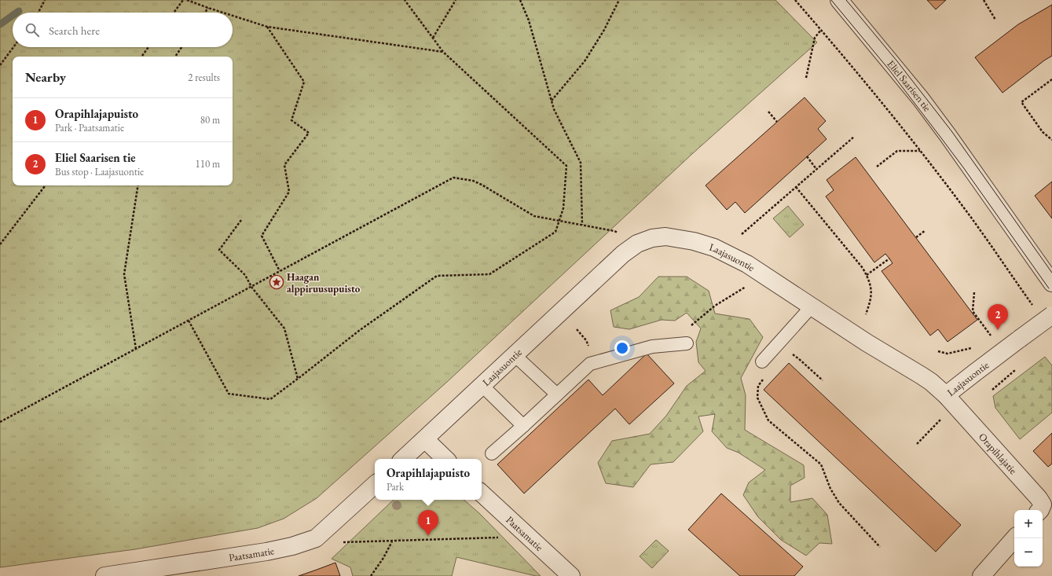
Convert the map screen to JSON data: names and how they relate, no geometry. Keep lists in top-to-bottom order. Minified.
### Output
{"streets":{"street":["Eliel Saarisen tie","Laajasuontie","Orapihlajatie","Paatsamatie"]},"crossings":[["Laajasuontie","Orapihlajatie"]],"places":{"place":["Haagan alppiruusupuisto"]},"page":{"search":"Search here","heading":["Nearby","2 results"],"list":[{"mark":"1","name":"Orapihlajapuisto","note":"Park · Paatsamatie","value":"80 m"},{"mark":"2","name":"Eliel Saarisen tie","note":"Bus stop · Laajasuontie","value":"110 m"}],"pins":["2","1"],"popup":["Orapihlajapuisto","Park"],"map_buttons":["+","−"]}}
